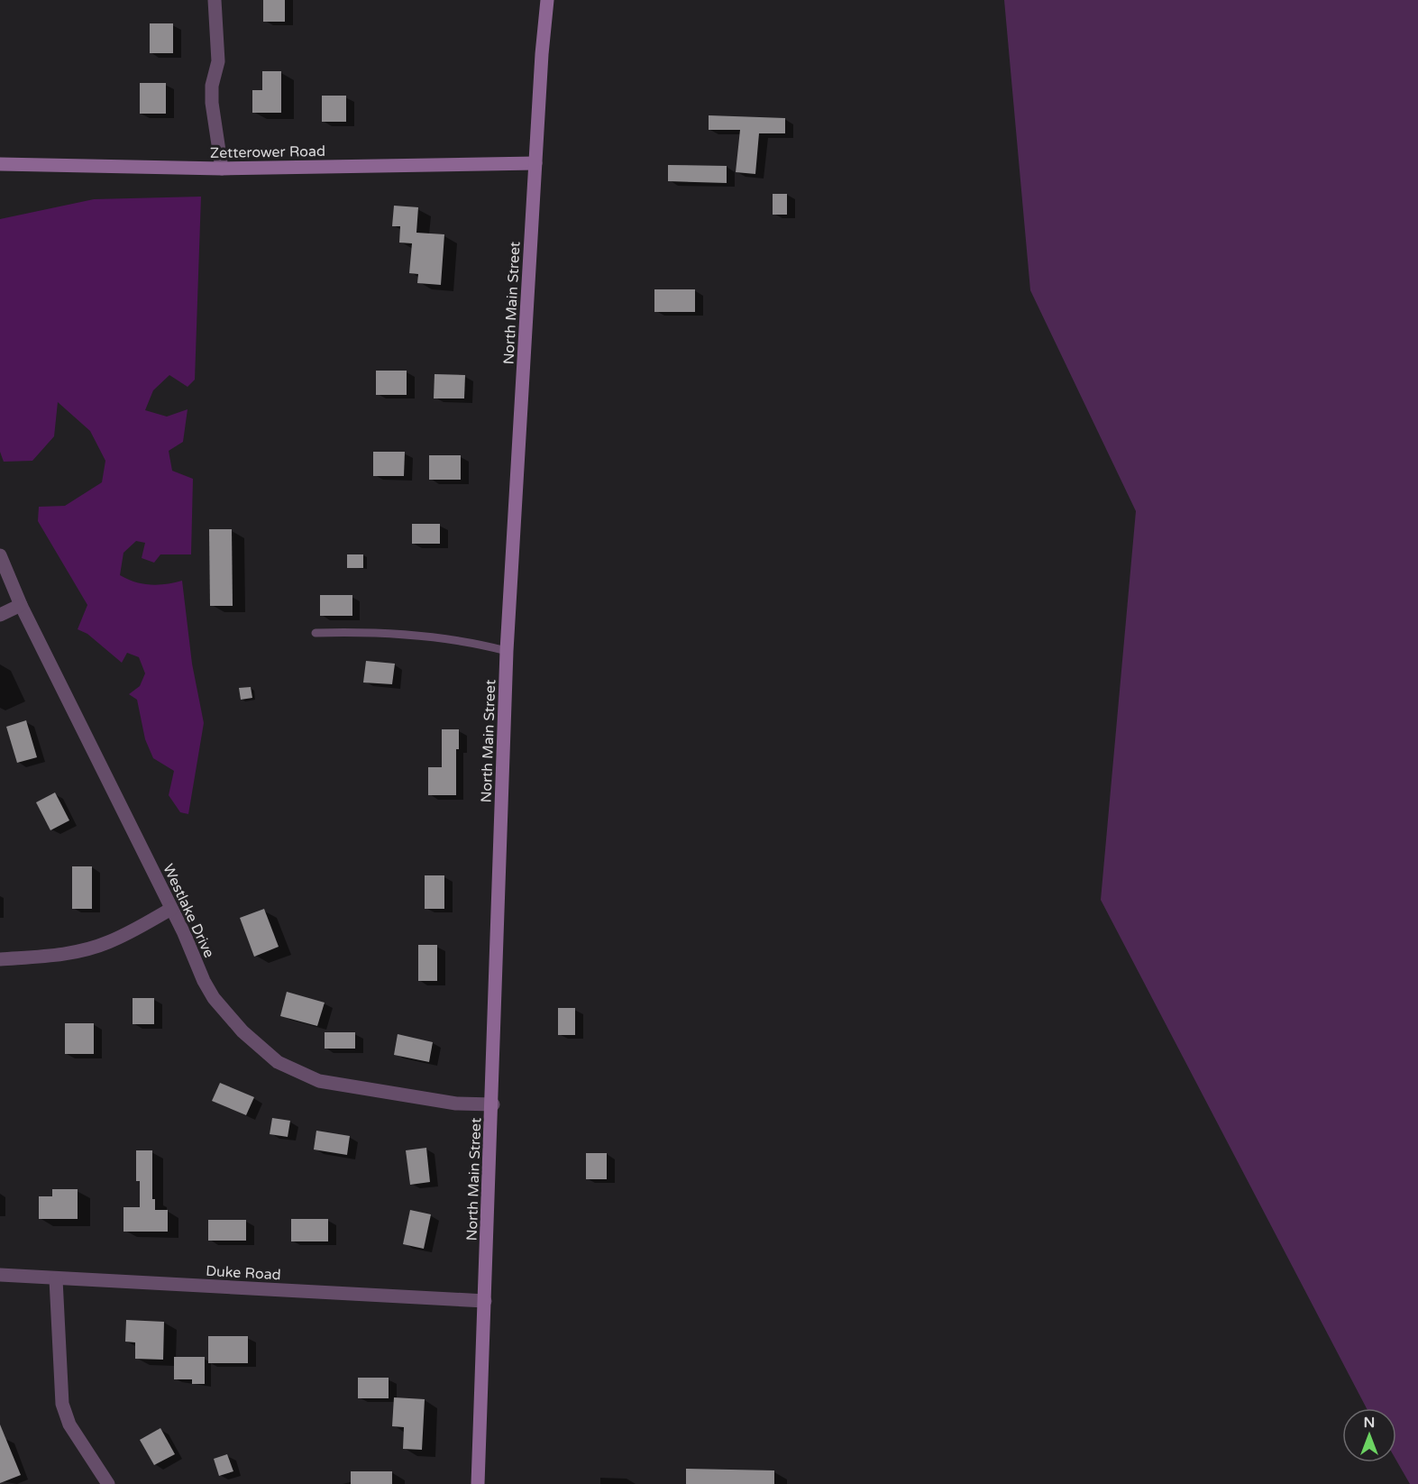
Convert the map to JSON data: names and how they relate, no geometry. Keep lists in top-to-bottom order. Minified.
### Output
{"streets":{"street":["Zetterower Road","North Main Street","Westlake Drive","Duke Road"]},"crossings":[["Zetterower Road","North Main Street"],["North Main Street","Westlake Drive"],["North Main Street","Duke Road"]],"north":"top"}
